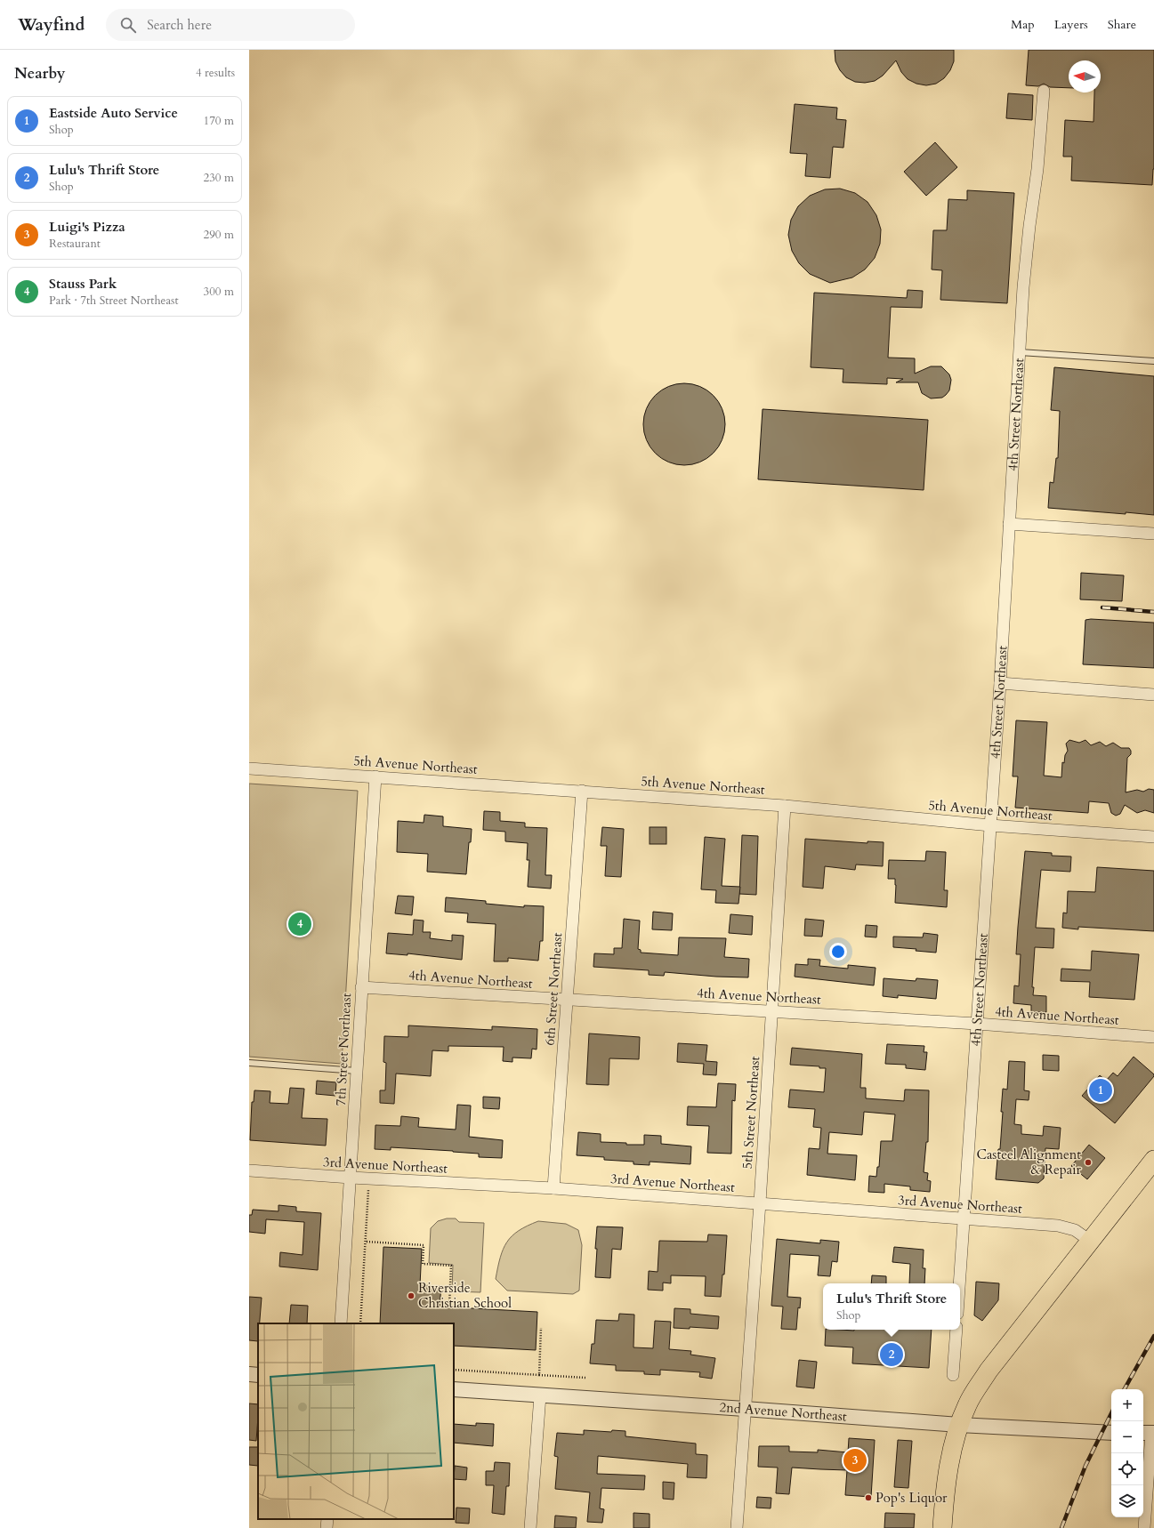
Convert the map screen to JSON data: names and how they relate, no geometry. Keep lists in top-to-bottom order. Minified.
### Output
{"streets":{"street":["4th Street Northeast","5th Avenue Northeast","4th Avenue Northeast","6th Street Northeast","7th Street Northeast","5th Street Northeast","3rd Avenue Northeast","2nd Avenue Northeast"]},"crossings":[["4th Street Northeast","5th Avenue Northeast"],["4th Street Northeast","4th Avenue Northeast"],["4th Street Northeast","3rd Avenue Northeast"],["5th Avenue Northeast","6th Street Northeast"],["5th Avenue Northeast","7th Street Northeast"],["5th Avenue Northeast","5th Street Northeast"],["4th Avenue Northeast","6th Street Northeast"],["4th Avenue Northeast","7th Street Northeast"],["4th Avenue Northeast","5th Street Northeast"],["6th Street Northeast","3rd Avenue Northeast"],["7th Street Northeast","3rd Avenue Northeast"],["5th Street Northeast","3rd Avenue Northeast"],["5th Street Northeast","2nd Avenue Northeast"]],"places":["Casteel Alignment & Repair","Riverside Christian School","Pop's Liquor"],"north":"left","page":{"header":"Wayfind","search":"Search here","nav":["Map","Layers","Share"],"heading":["Nearby","4 results"],"list":[{"mark":"1","name":"Eastside Auto Service","note":"Shop","value":"170 m"},{"mark":"2","name":"Lulu's Thrift Store","note":"Shop","value":"230 m"},{"mark":"3","name":"Luigi's Pizza","note":"Restaurant","value":"290 m"},{"mark":"4","name":"Stauss Park","note":"Park · 7th Street Northeast","value":"300 m"}],"pins":["4","1","2","3"],"popup":["Lulu's Thrift Store","Shop"],"map_buttons":["+","−"]}}
